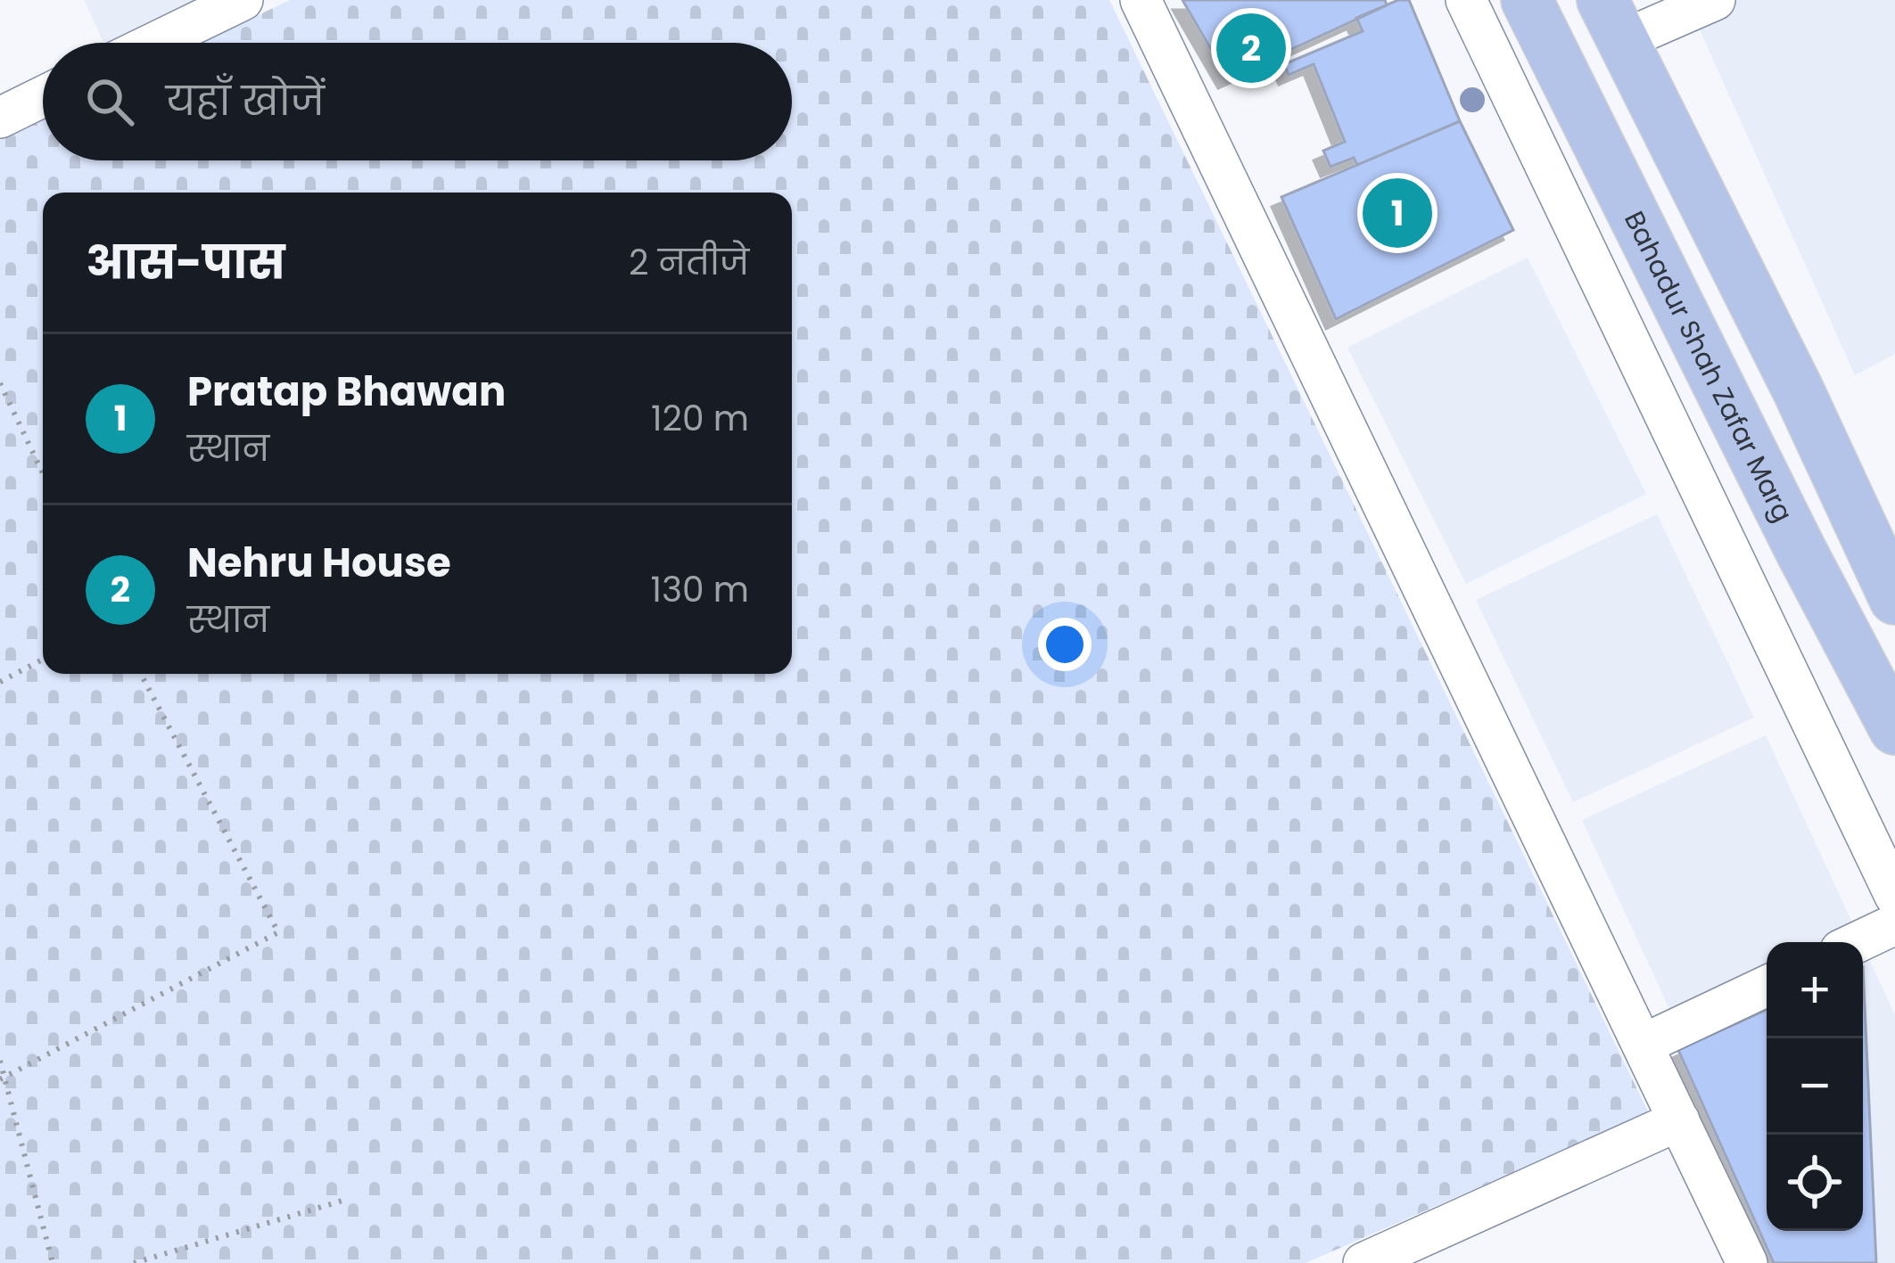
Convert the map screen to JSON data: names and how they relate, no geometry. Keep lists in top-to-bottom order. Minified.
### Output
{"streets":{"main road":["Bahadur Shah Zafar Marg"]},"page":{"pins":["2","1"],"search":"यहाँ खोजें","heading":["आस-पास","2 नतीजे"],"list":[{"mark":"1","name":"Pratap Bhawan","note":"स्थान","value":"120 m"},{"mark":"2","name":"Nehru House","note":"स्थान","value":"130 m"}],"map_buttons":["+","−"]}}
